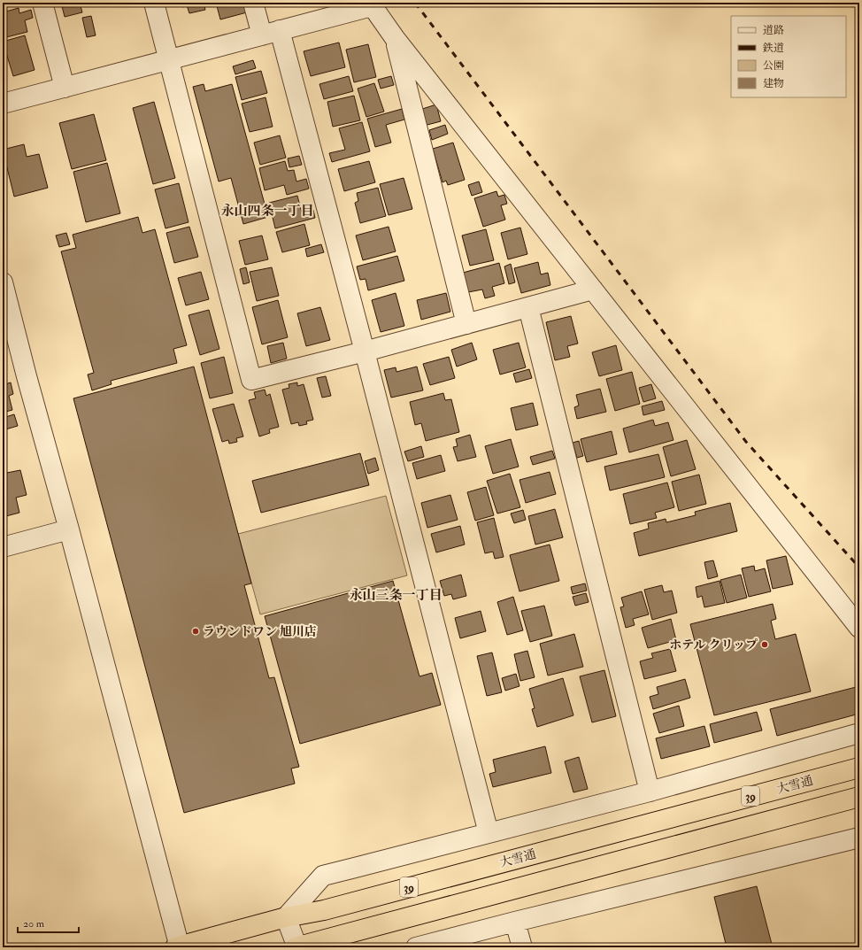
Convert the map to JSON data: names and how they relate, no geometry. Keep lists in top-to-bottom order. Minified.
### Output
{"streets":{"highway":["大雪通","39"]},"districts":["永山四条一丁目","永山三条一丁目"],"places":["ラウンドワン 旭川店","ホテル クリップ"],"legend":["道路","鉄道","公園","建物"],"scale_bar":"20 m"}
